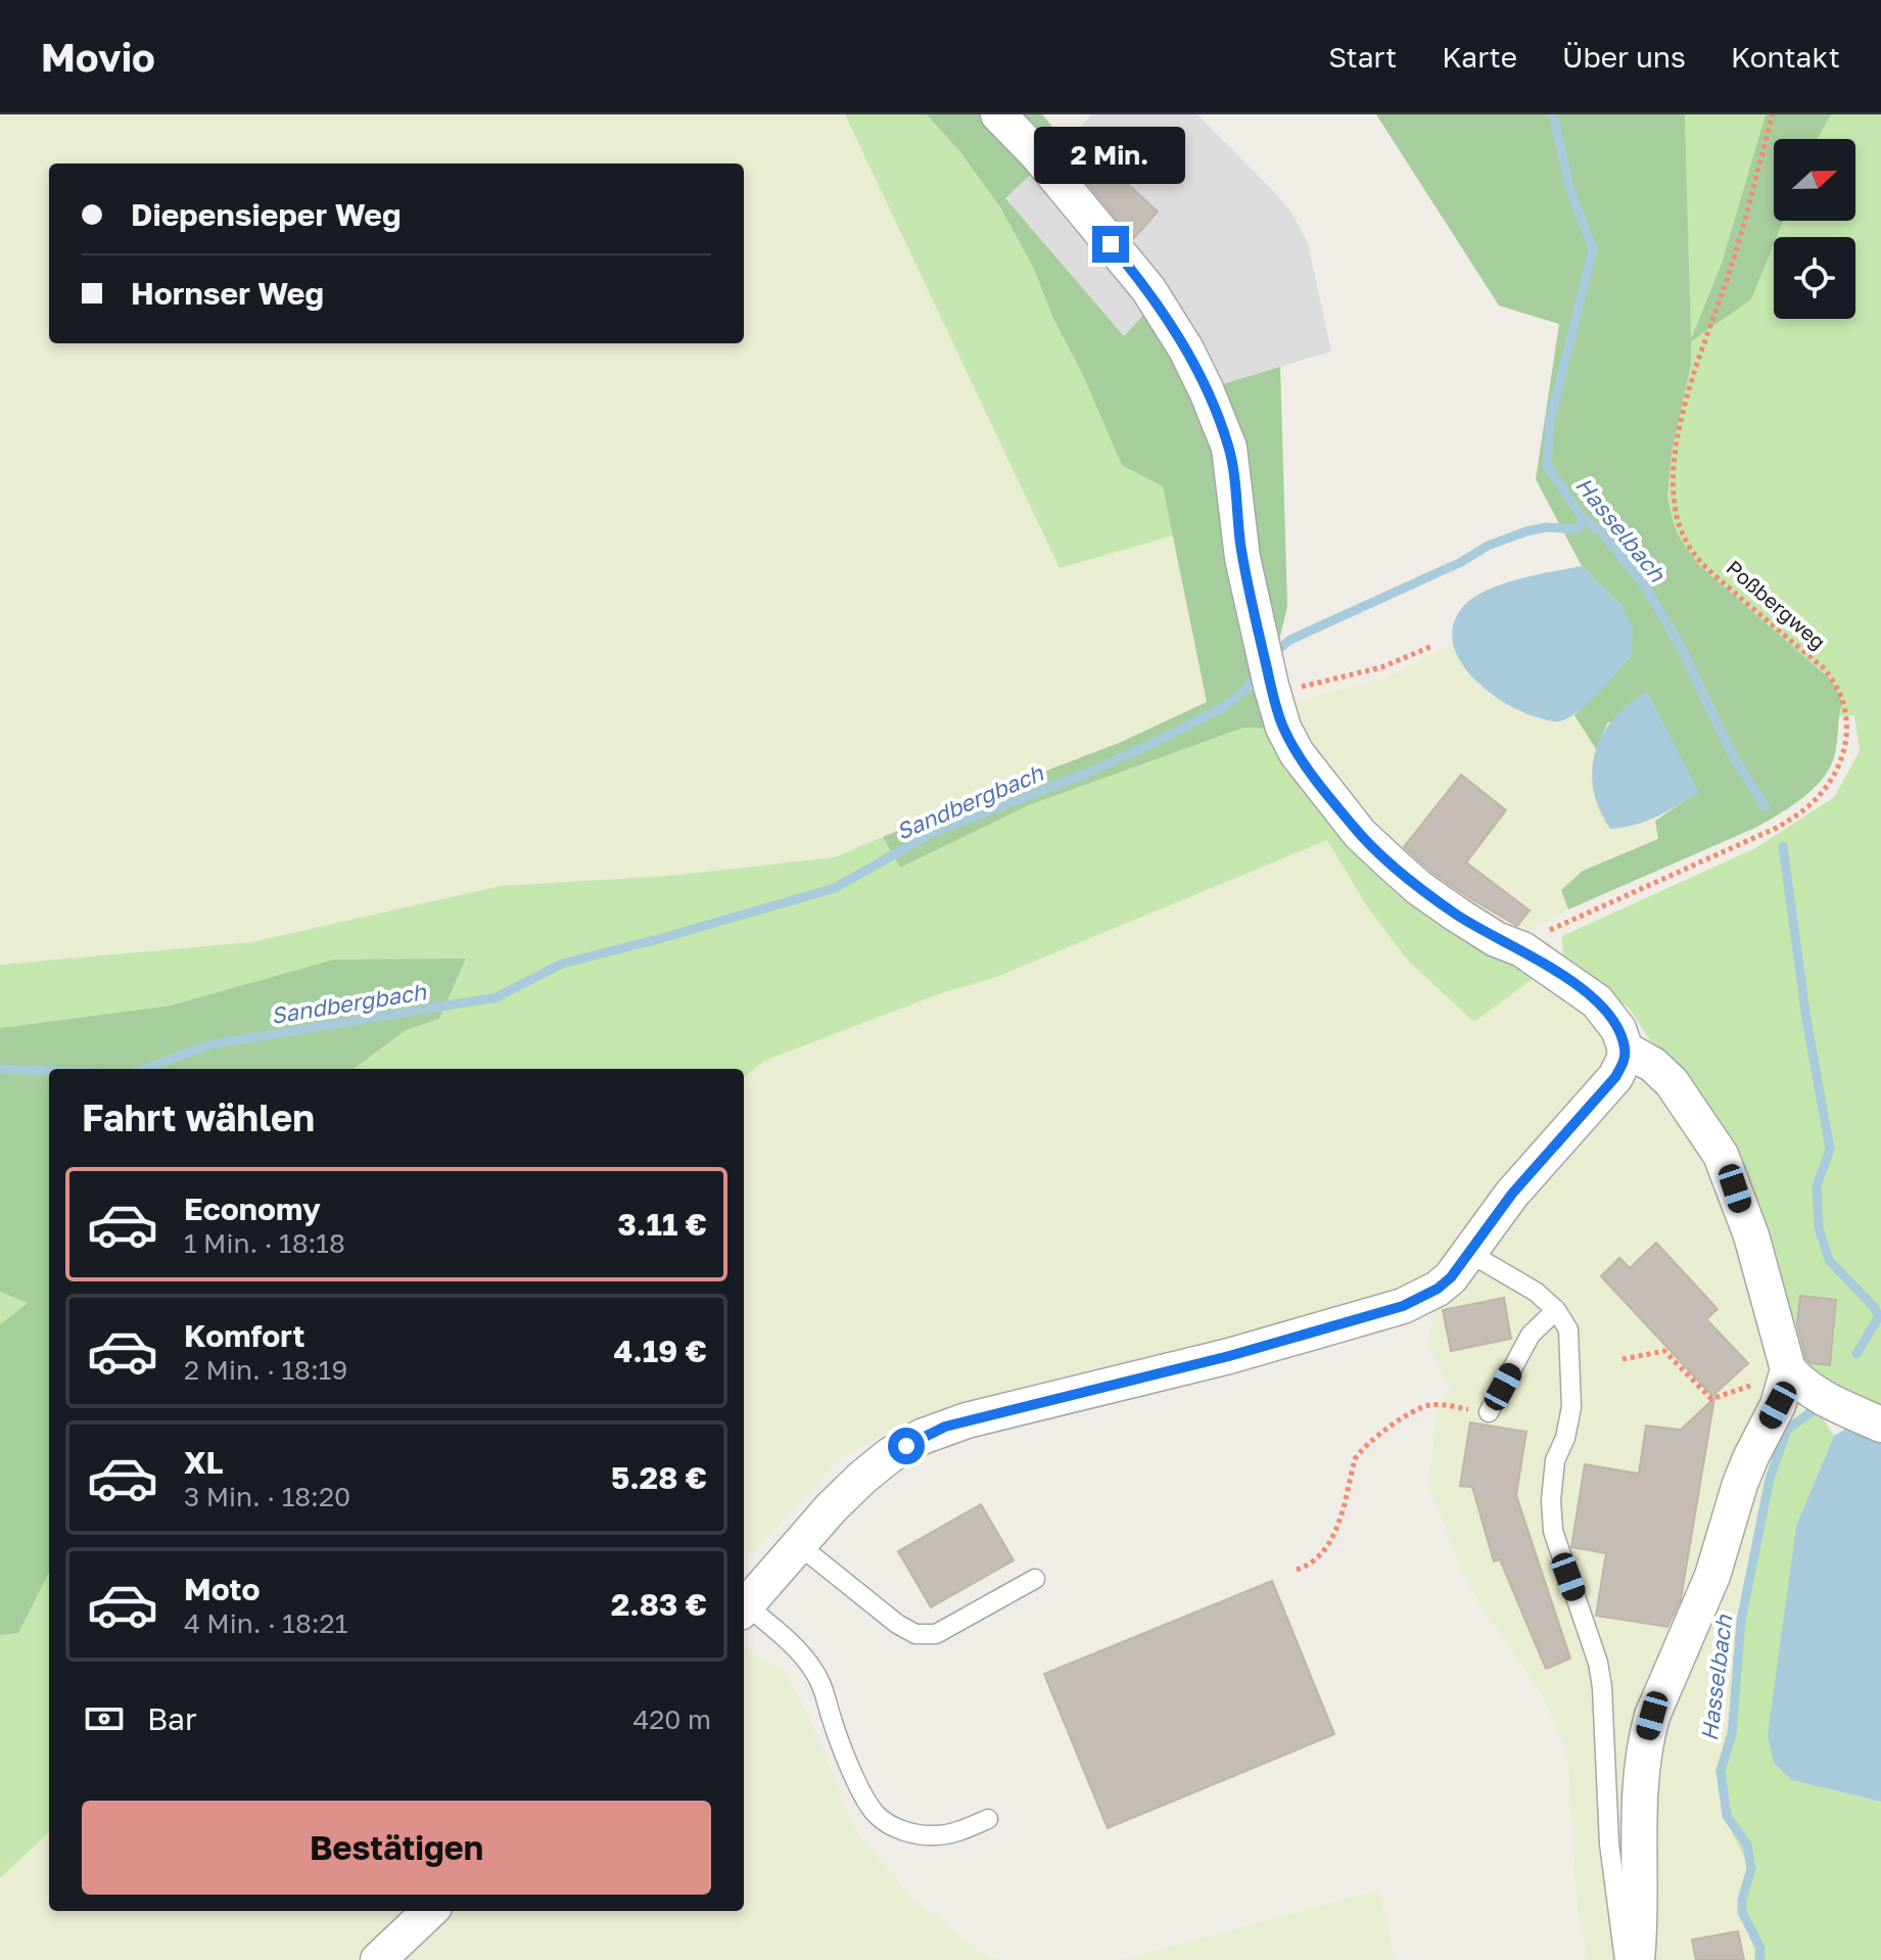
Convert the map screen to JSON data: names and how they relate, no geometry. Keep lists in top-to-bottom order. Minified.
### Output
{"streets":{"path":["Poßbergweg"]},"water":["Hasselbach","Sandbergbach"],"north":"right","page":{"header":"Movio","nav":["Start","Karte","Über uns","Kontakt"],"bubble":"2 Min.","banner":["Diepensieper Weg","Hornser Weg"],"heading":"Fahrt wählen","list":[{"name":"Economy","note":"1 Min. · 18:18","value":"3.11 €"},{"name":"Komfort","note":"2 Min. · 18:19","value":"4.19 €"},{"name":"XL","note":"3 Min. · 18:20","value":"5.28 €"},{"name":"Moto","note":"4 Min. · 18:21","value":"2.83 €"}],"pay":["Bar","420 m"],"buttons":"Bestätigen"}}
